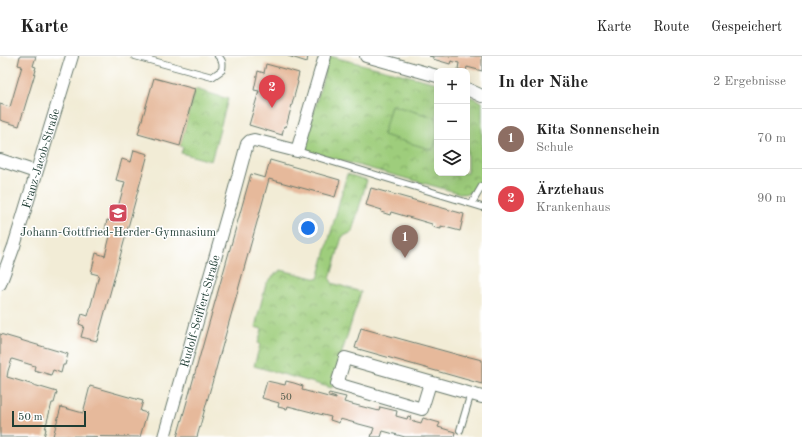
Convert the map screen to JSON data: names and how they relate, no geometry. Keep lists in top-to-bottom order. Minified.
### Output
{"streets":{"street":["Franz-Jacob-Straße","Rudolf-Seiffert-Straße"]},"places":{"school or university":["Johann-Gottfried-Herder-Gymnasium"]},"house_numbers":["50"],"scale_bar":"50 m","page":{"header":"Karte","nav":["Karte","Route","Gespeichert"],"heading":["In der Nähe","2 Ergebnisse"],"map_buttons":["+","−"],"pins":["2","1"],"list":[{"mark":"1","name":"Kita Sonnenschein","note":"Schule","value":"70 m"},{"mark":"2","name":"Ärztehaus","note":"Krankenhaus","value":"90 m"}],"scale":"50 m"}}
